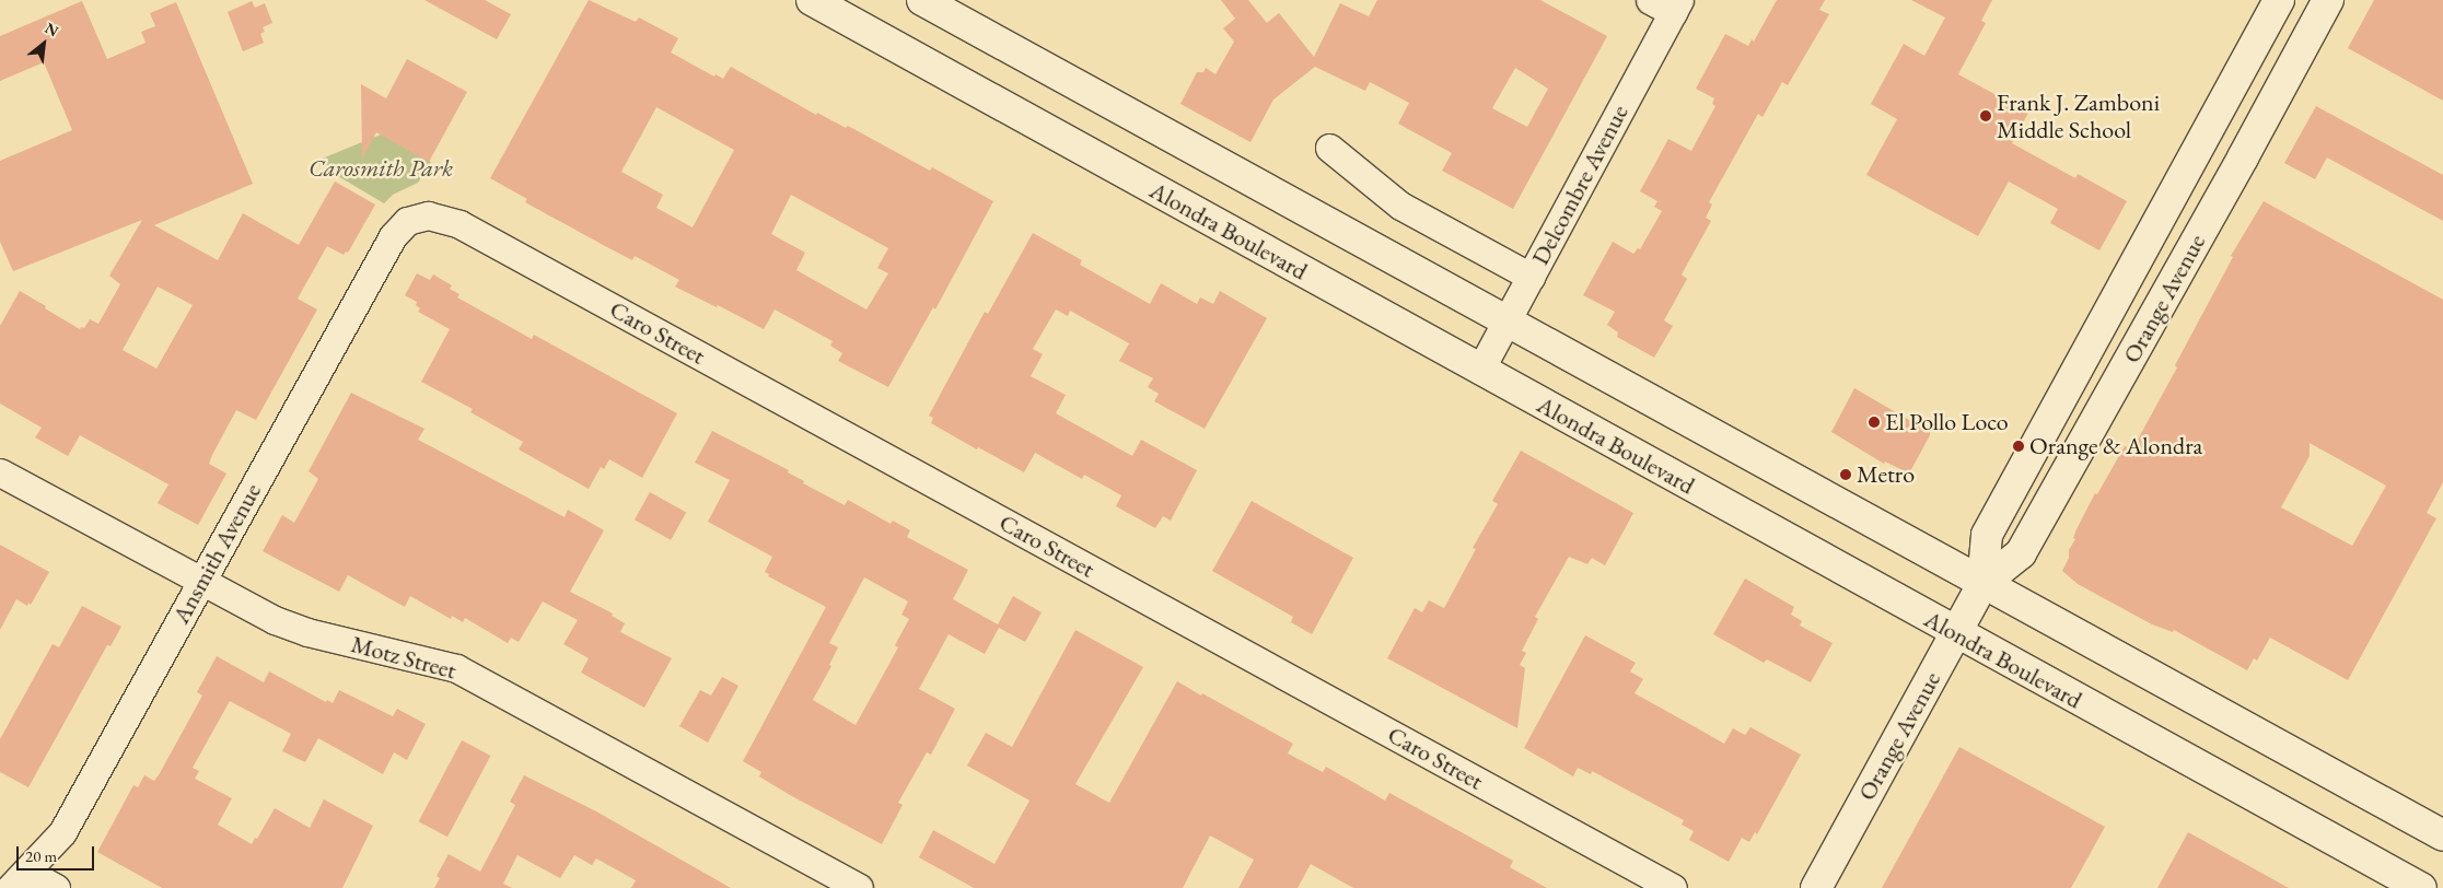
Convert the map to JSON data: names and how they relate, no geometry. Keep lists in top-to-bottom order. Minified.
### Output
{"streets":{"main road":["Alondra Boulevard","Orange Avenue"],"street":["Delcombre Avenue","Caro Street","Ansmith Avenue","Motz Street"]},"crossings":[["Delcombre Avenue","Alondra Boulevard"],["Alondra Boulevard","Orange Avenue"],["Caro Street","Ansmith Avenue"],["Ansmith Avenue","Motz Street"]],"parks":["Carosmith Park"],"places":["Frank J. Zamboni Middle School","El Pollo Loco","Orange & Alondra","Metro"],"scale_bar":"20 m","north":"top right"}
